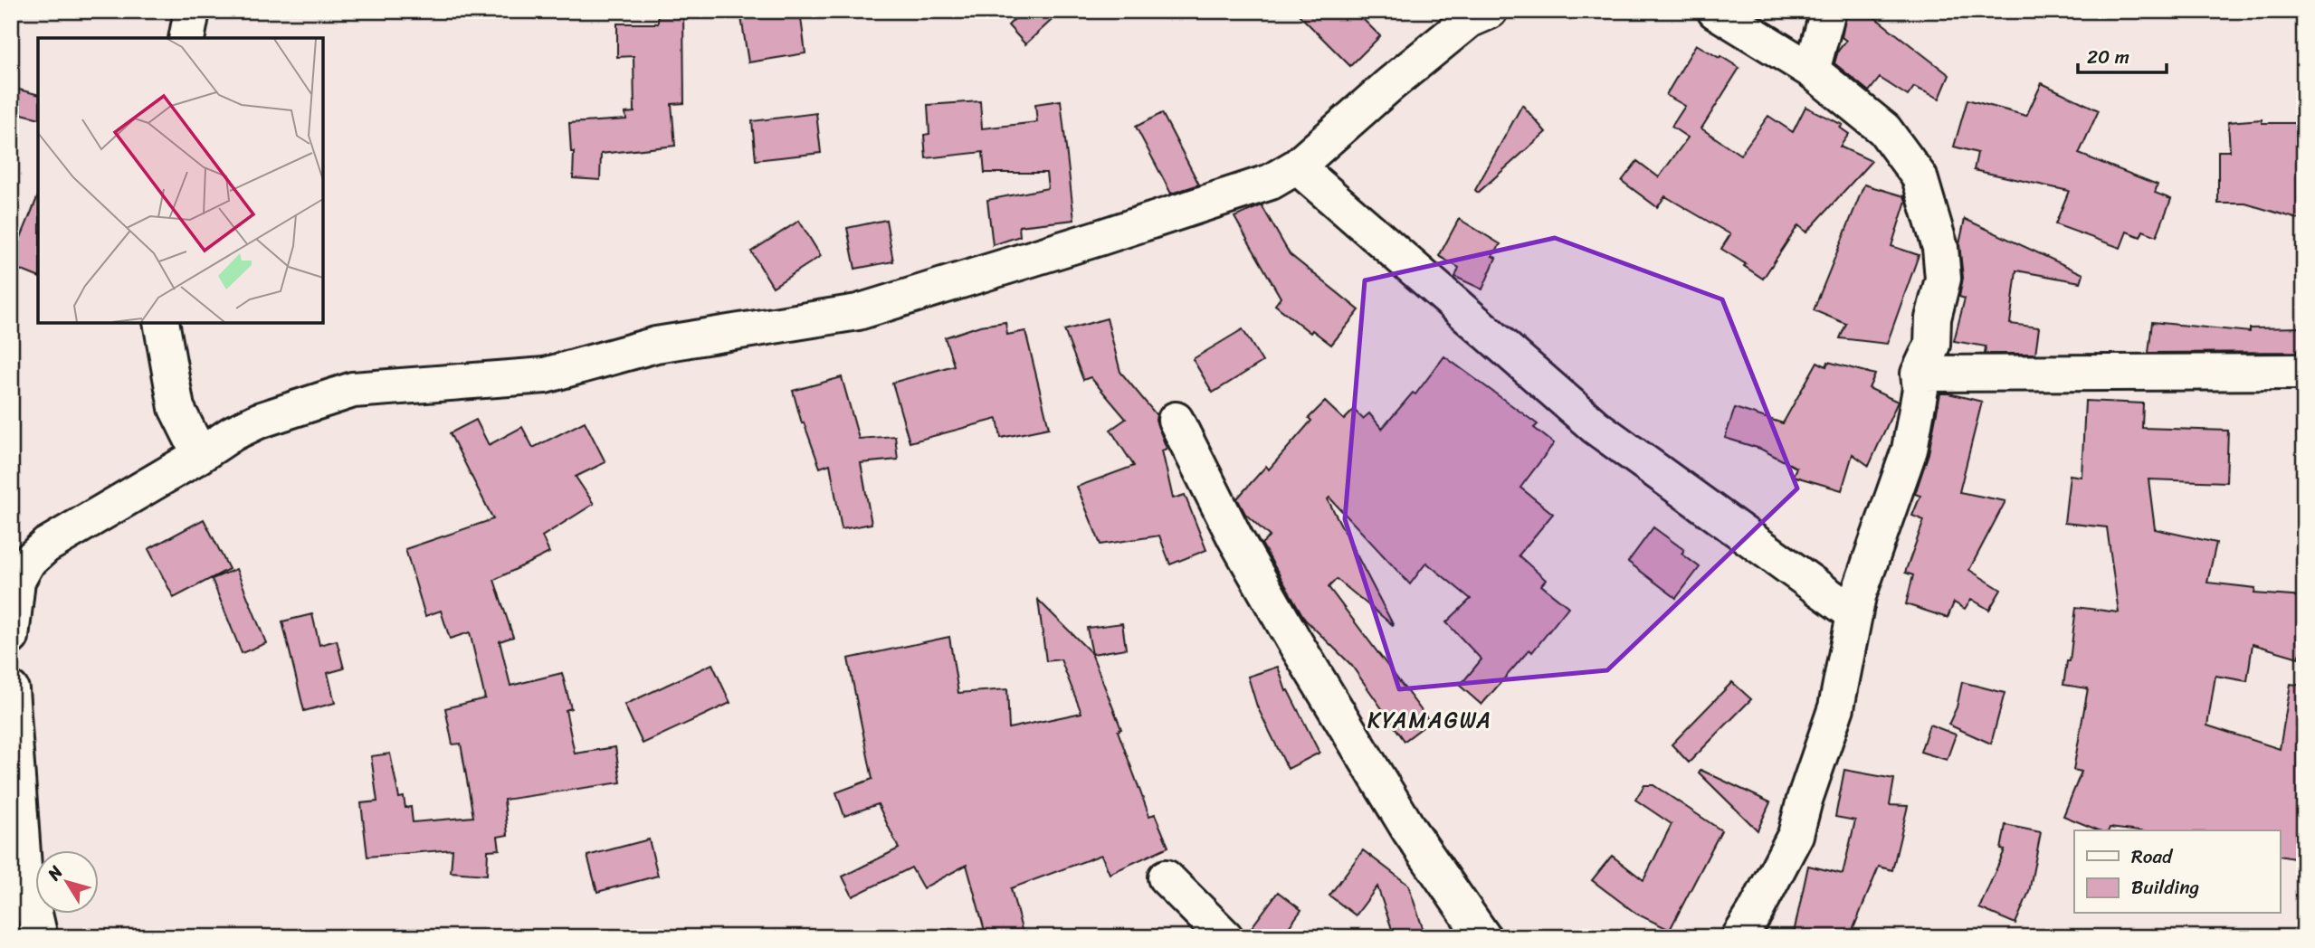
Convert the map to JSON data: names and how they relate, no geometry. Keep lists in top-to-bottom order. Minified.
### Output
{"districts":["KYAMAGWA"],"legend":["Road","Building"],"scale_bar":"20 m","north":"top left"}
